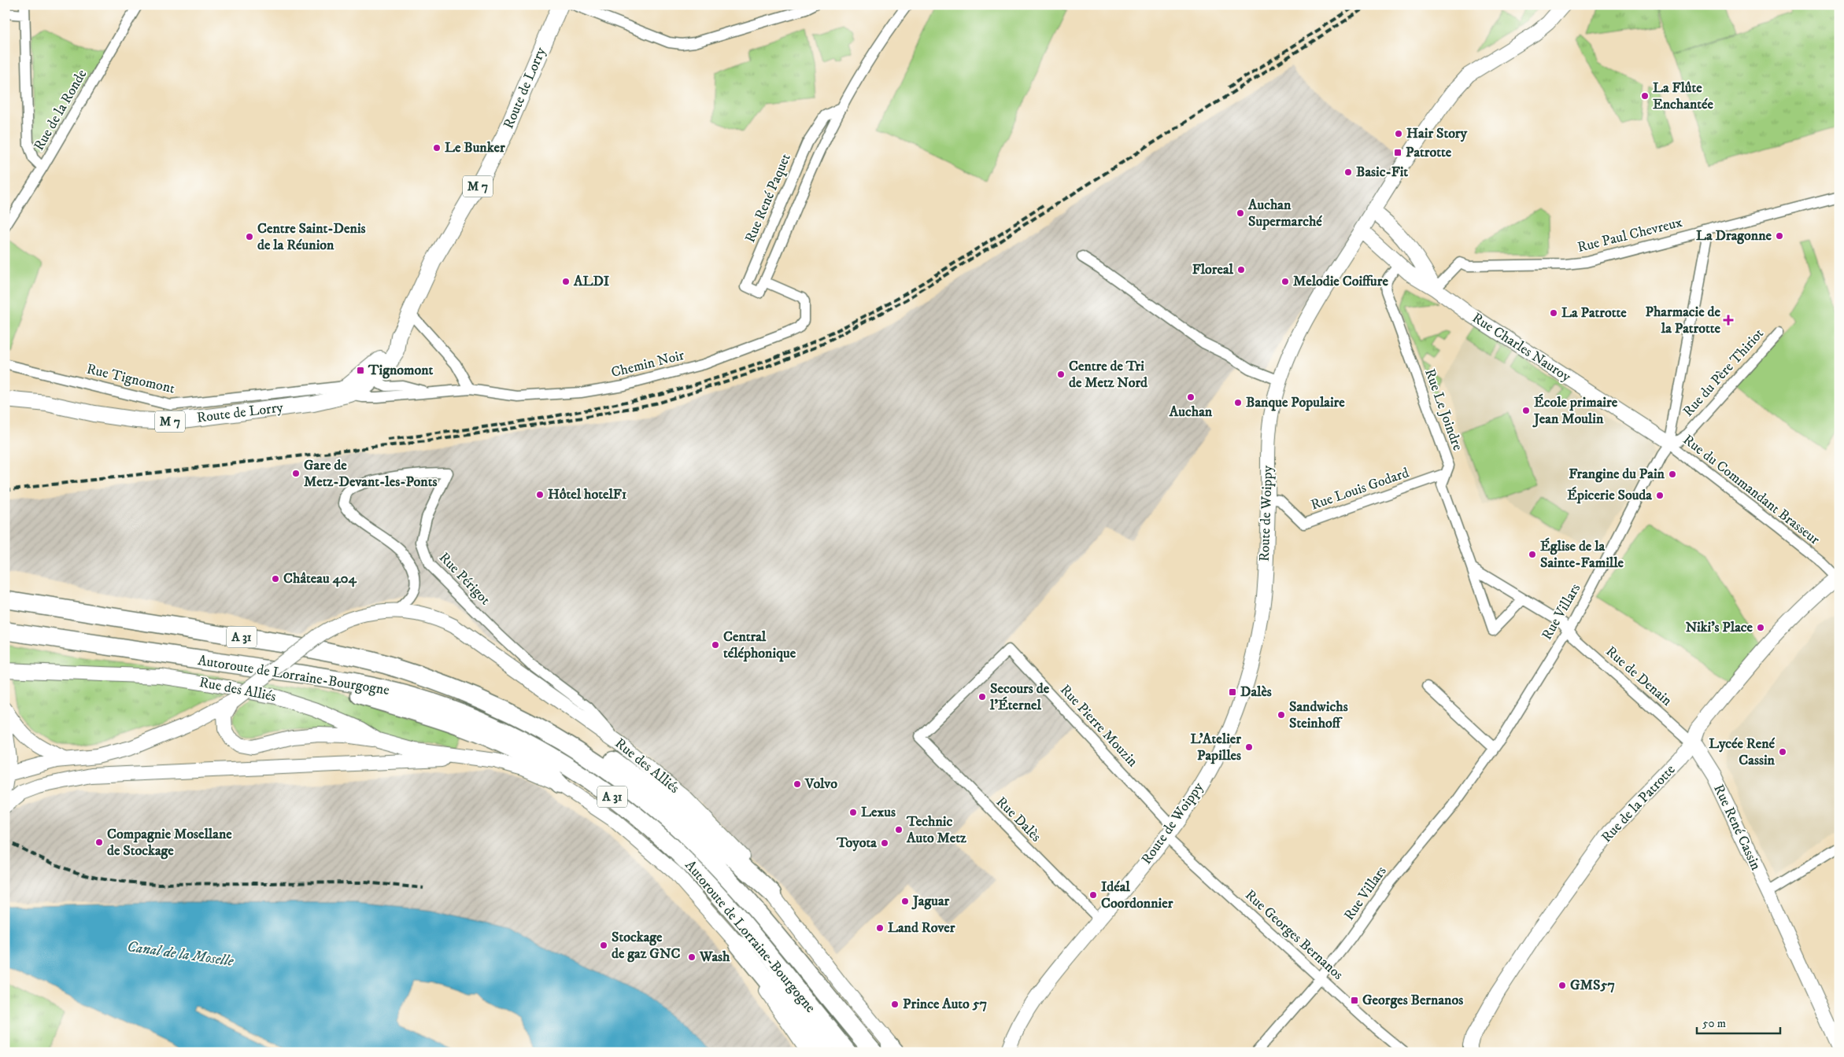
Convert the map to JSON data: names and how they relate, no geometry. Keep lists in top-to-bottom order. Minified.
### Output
{"streets":{"highway":["A 31","Autoroute de Lorraine-Bourgogne"],"main road":["Route de Lorry","M 7","Rue Charles Nauroy","Route de Woippy","Rue des Alliés","Rue de la Patrotte","Rue René Cassin"],"street":["Rue de la Ronde","Rue René Paquet","Rue Paul Chevreux","Chemin Noir","Rue du Père Thiriot","Rue Tignomont","Rue Le Joindre","Rue Louis Godard","Rue du Commandant Brasseur","Rue Périgot","Rue Villars","Rue de Denain","Rue Pierre Mouzin","Rue Dalès","Rue Georges Bernanos"]},"crossings":[["Route de Lorry","Chemin Noir"],["Route de Lorry","Rue Tignomont"],["Rue René Paquet","Chemin Noir"],["Rue Paul Chevreux","Rue Charles Nauroy"],["Rue Paul Chevreux","Rue du Commandant Brasseur"],["Rue Charles Nauroy","Rue du Père Thiriot"],["Rue Charles Nauroy","Rue Le Joindre"],["Rue Charles Nauroy","Rue du Commandant Brasseur"],["Rue Charles Nauroy","Route de Woippy"],["Rue Charles Nauroy","Rue Villars"],["Chemin Noir","Rue Tignomont"],["Rue du Père Thiriot","Rue du Commandant Brasseur"],["Rue du Père Thiriot","Rue Villars"],["Rue Le Joindre","Rue Louis Godard"],["Rue Louis Godard","Route de Woippy"],["Rue du Commandant Brasseur","Rue Villars"],["Rue du Commandant Brasseur","Rue de la Patrotte"],["Route de Woippy","Rue Pierre Mouzin"],["Route de Woippy","Rue Dalès"],["Route de Woippy","Rue Georges Bernanos"],["Rue Périgot","Rue des Alliés"],["Rue Villars","Rue de Denain"],["Rue Villars","Rue Georges Bernanos"],["Rue de Denain","Rue de la Patrotte"],["Rue de Denain","Rue René Cassin"],["Rue Pierre Mouzin","Rue Dalès"],["Rue Pierre Mouzin","Rue Georges Bernanos"],["Rue de la Patrotte","Rue René Cassin"]],"water":["Canal de la Moselle"],"places":{"other":["La Flûte Enchantée","Hair Story","Le Bunker","Basic-Fit","Auchan Supermarché","La Dragonne","Centre Saint-Denis de la Réunion","Floreal","ALDI","Melodie Coiffure","La Patrotte","Centre de Tri de Metz Nord","Auchan","Banque Populaire","École primaire Jean Moulin","Gare de Metz-Devant-les-Ponts","Frangine du Pain","Hôtel hotelF1","Épicerie Souda","Église de la Sainte-Famille","Château 404","Niki's Place","Central téléphonique","Secours de l’Éternel","Sandwichs Steinhoff","L'Atelier Papilles","Lycée René Cassin","Volvo","Lexus","Technic Auto Metz","Compagnie Mosellane de Stockage","Toyota","Idéal Coordonnier","Jaguar","Land Rover","Stockage de gaz GNC","Wash","GMS57","Prince Auto 57"],"transit":["Patrotte","Tignomont","Dalès","Georges Bernanos"],"health":["Pharmacie de la Patrotte"]},"scale_bar":"50 m"}
